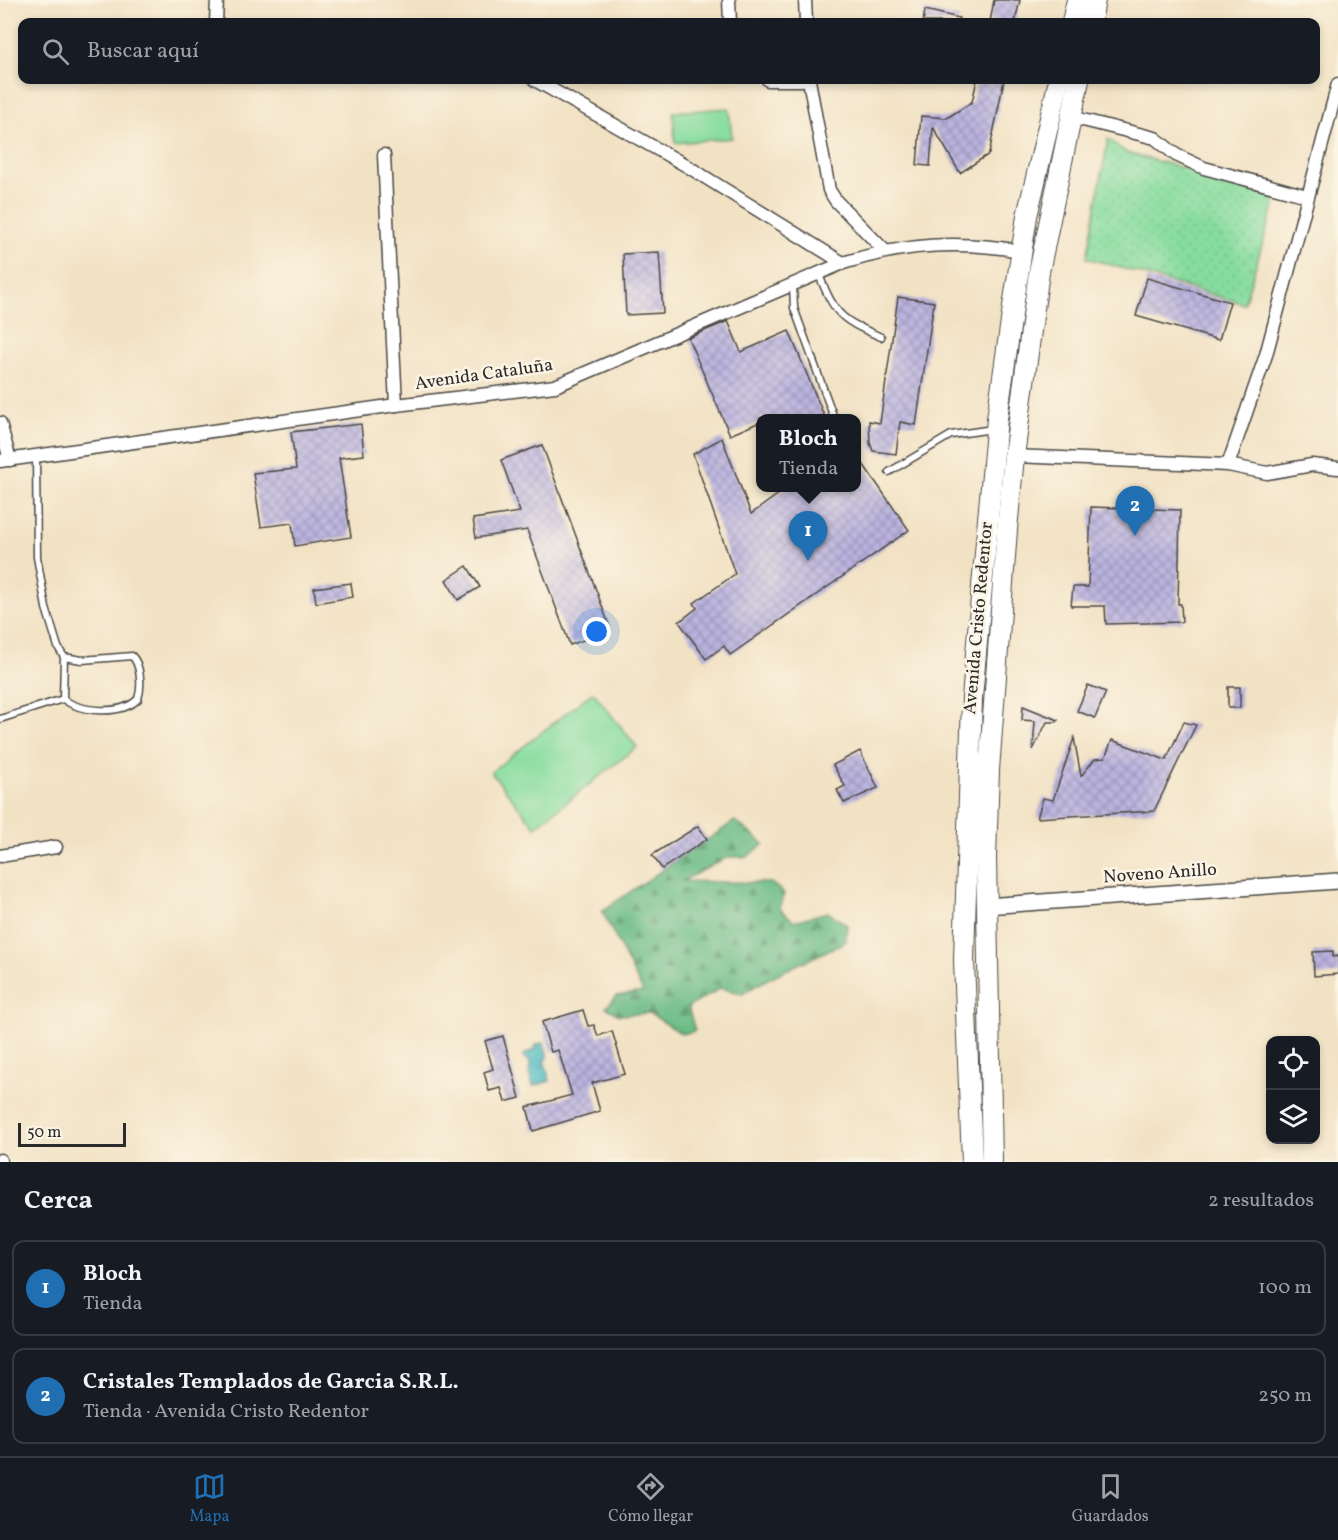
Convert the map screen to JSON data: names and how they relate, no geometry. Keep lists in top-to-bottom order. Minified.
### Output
{"streets":{"highway":["Avenida Cristo Redentor"],"street":["Avenida Cataluña","Noveno Anillo"]},"crossings":[["Avenida Cataluña","Avenida Cristo Redentor"],["Avenida Cristo Redentor","Noveno Anillo"]],"scale_bar":"50 m","page":{"search":"Buscar aquí","popup":["Bloch","Tienda"],"pins":["2","1"],"scale":"50 m","heading":["Cerca","2 resultados"],"list":[{"mark":"1","name":"Bloch","note":"Tienda","value":"100 m"},{"mark":"2","name":"Cristales Templados de Garcia S.R.L.","note":"Tienda · Avenida Cristo Redentor","value":"250 m"}],"nav":["Mapa","Cómo llegar","Guardados"]}}
